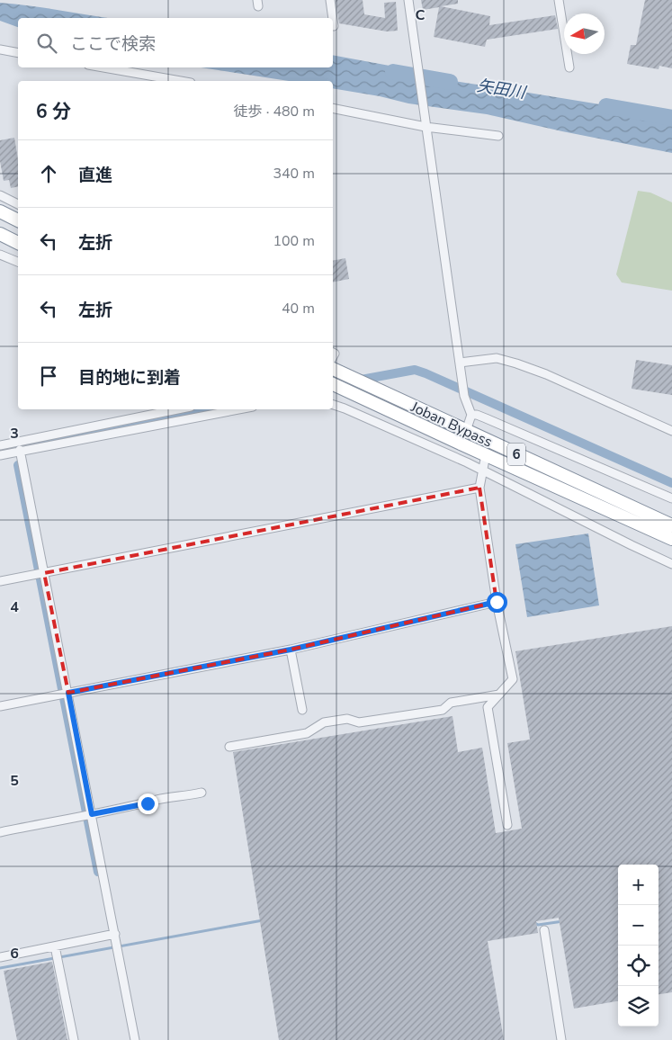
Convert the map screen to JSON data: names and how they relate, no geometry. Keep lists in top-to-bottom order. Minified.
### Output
{"streets":{"highway":["Joban Bypass","6"]},"water":["矢田川"],"north":"left","page":{"search":"ここで検索","heading":["6 分","徒歩 · 480 m"],"list":[["直進","340 m"],["左折","100 m"],["左折","40 m"],"目的地に到着"],"map_buttons":["+","−"]},"grid":{"columns":["C"],"rows":["3","4","5","6"]}}
